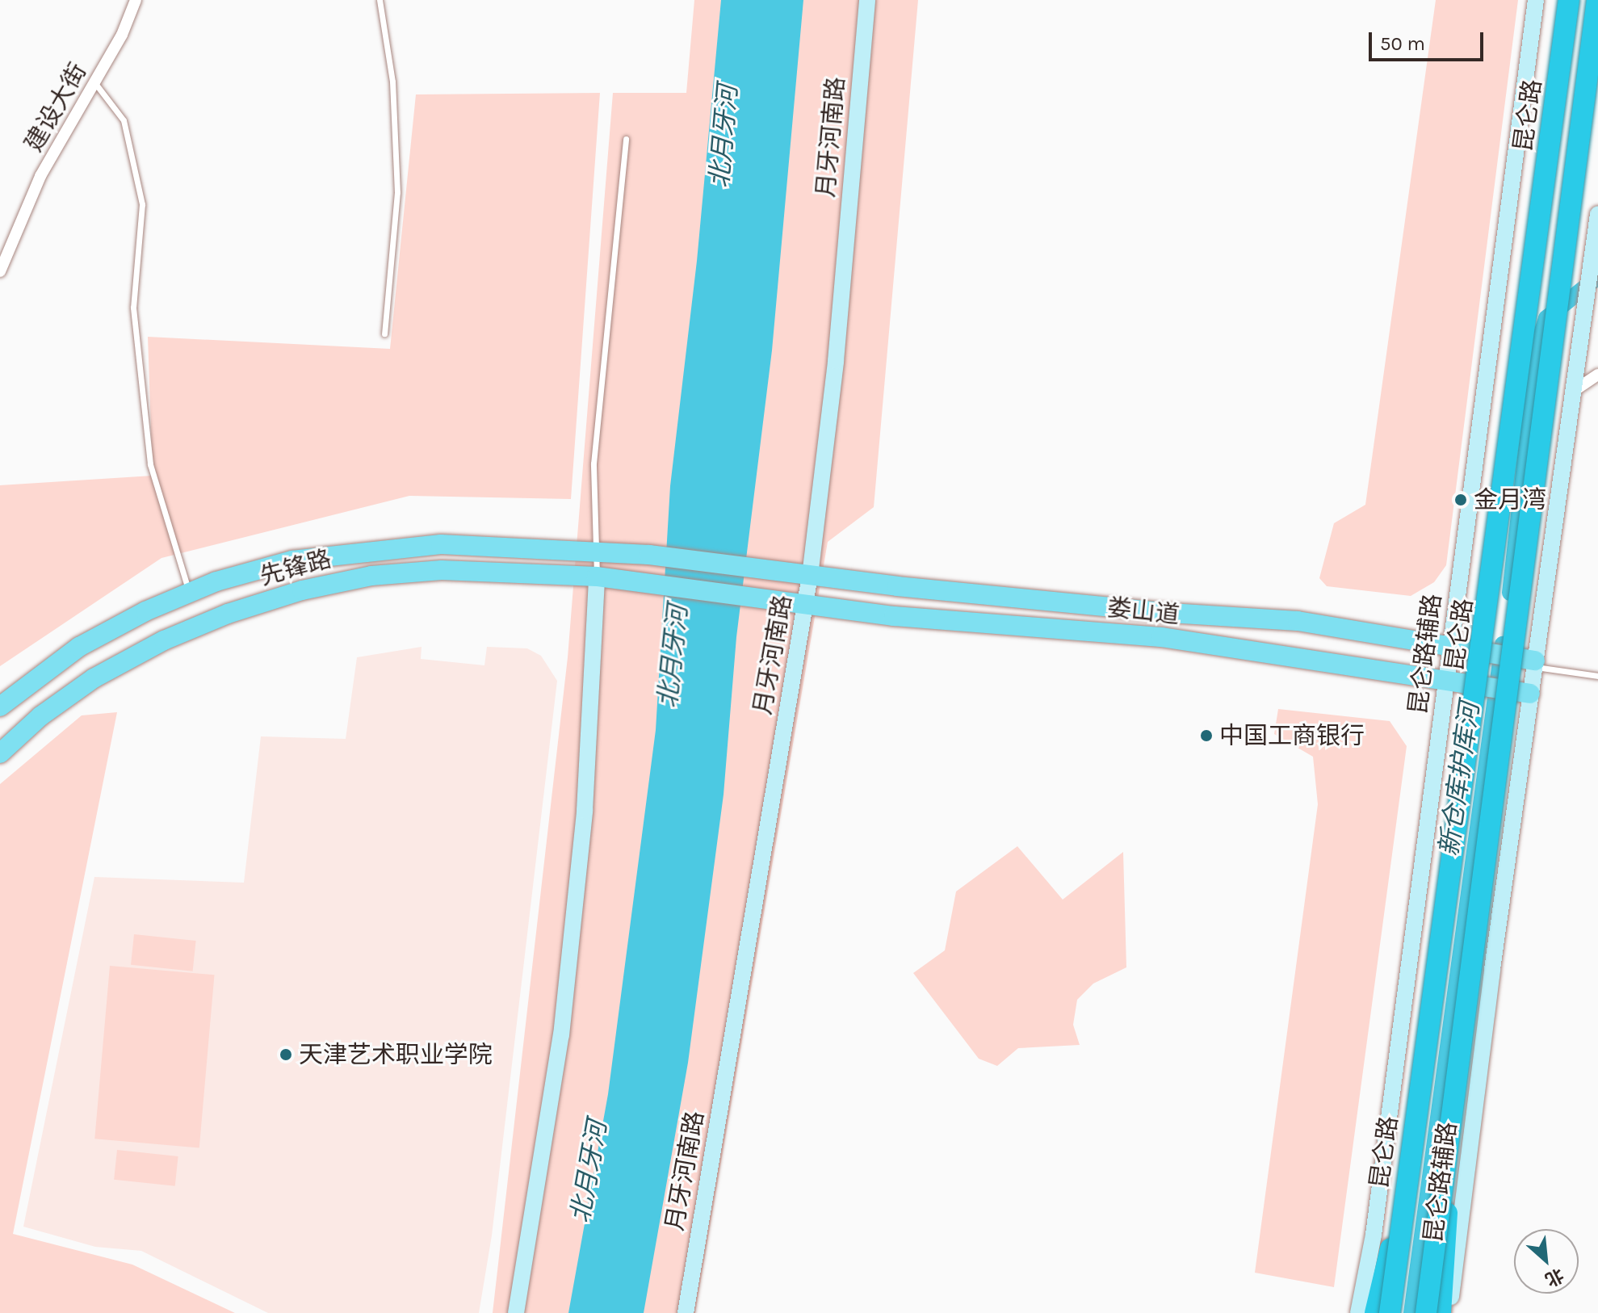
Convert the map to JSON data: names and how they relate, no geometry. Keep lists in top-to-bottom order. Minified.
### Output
{"streets":{"highway":["昆仑路"],"main road":["月牙河南路","先锋路","娄山道","昆仑路辅路"],"street":["建设大街"]},"crossings":[["月牙河南路","娄山道"],["先锋路","娄山道"],["娄山道","昆仑路辅路"]],"water":["北月牙河","新仓库护库河"],"places":["金月湾","中国工商银行","天津艺术职业学院"],"scale_bar":"50 m","north":"bottom right"}
